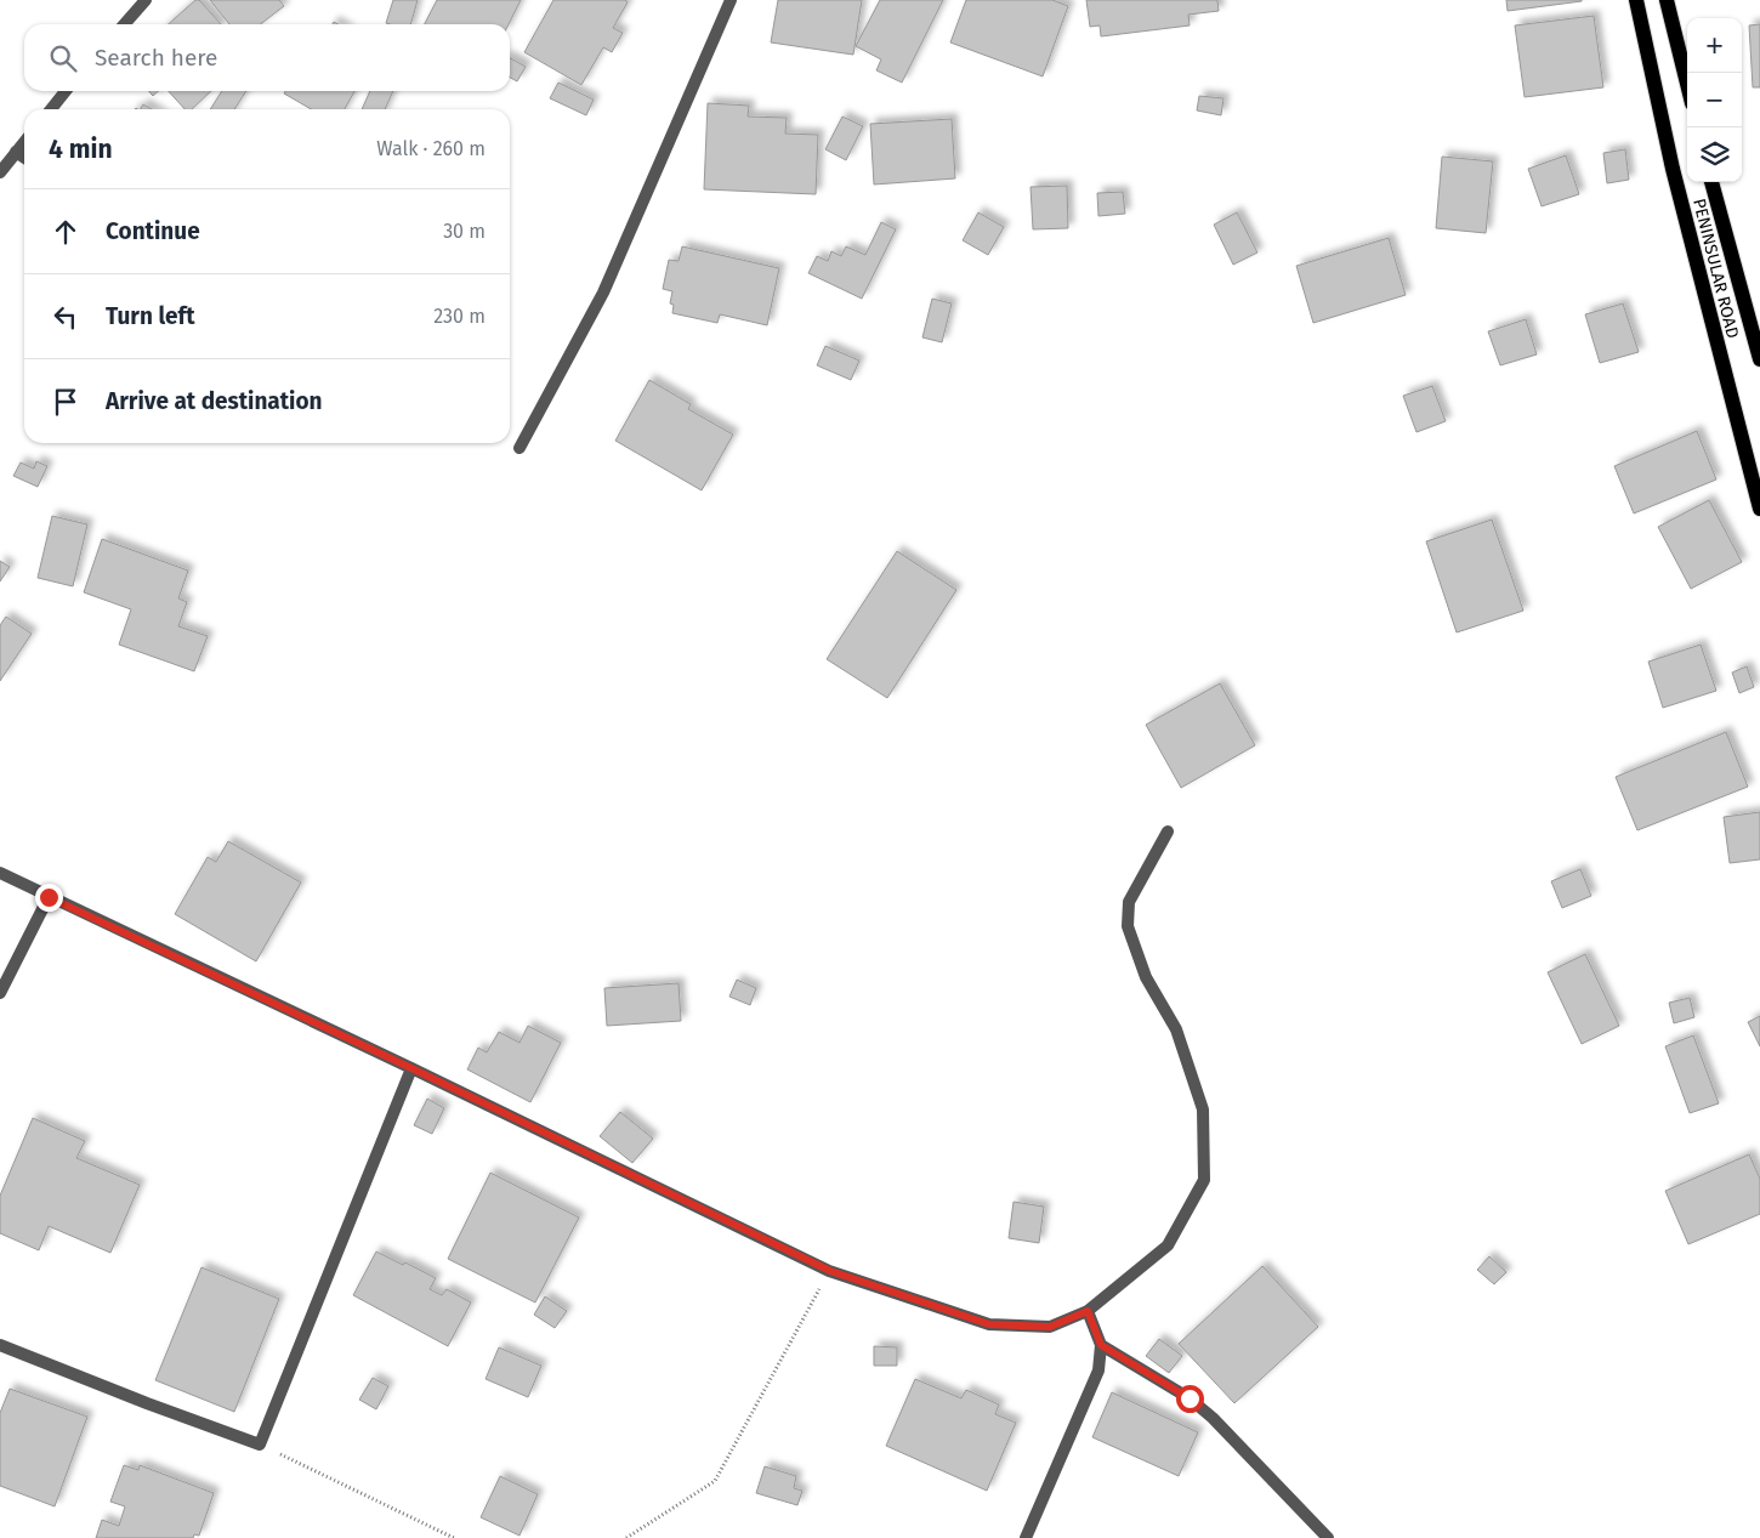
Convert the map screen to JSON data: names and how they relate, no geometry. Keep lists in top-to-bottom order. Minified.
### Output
{"streets":{"main road":["PENINSULAR ROAD"]},"page":{"map_buttons":["+","−"],"search":"Search here","heading":["4 min","Walk · 260 m"],"list":[["Continue","30 m"],["Turn left","230 m"],"Arrive at destination"]}}
